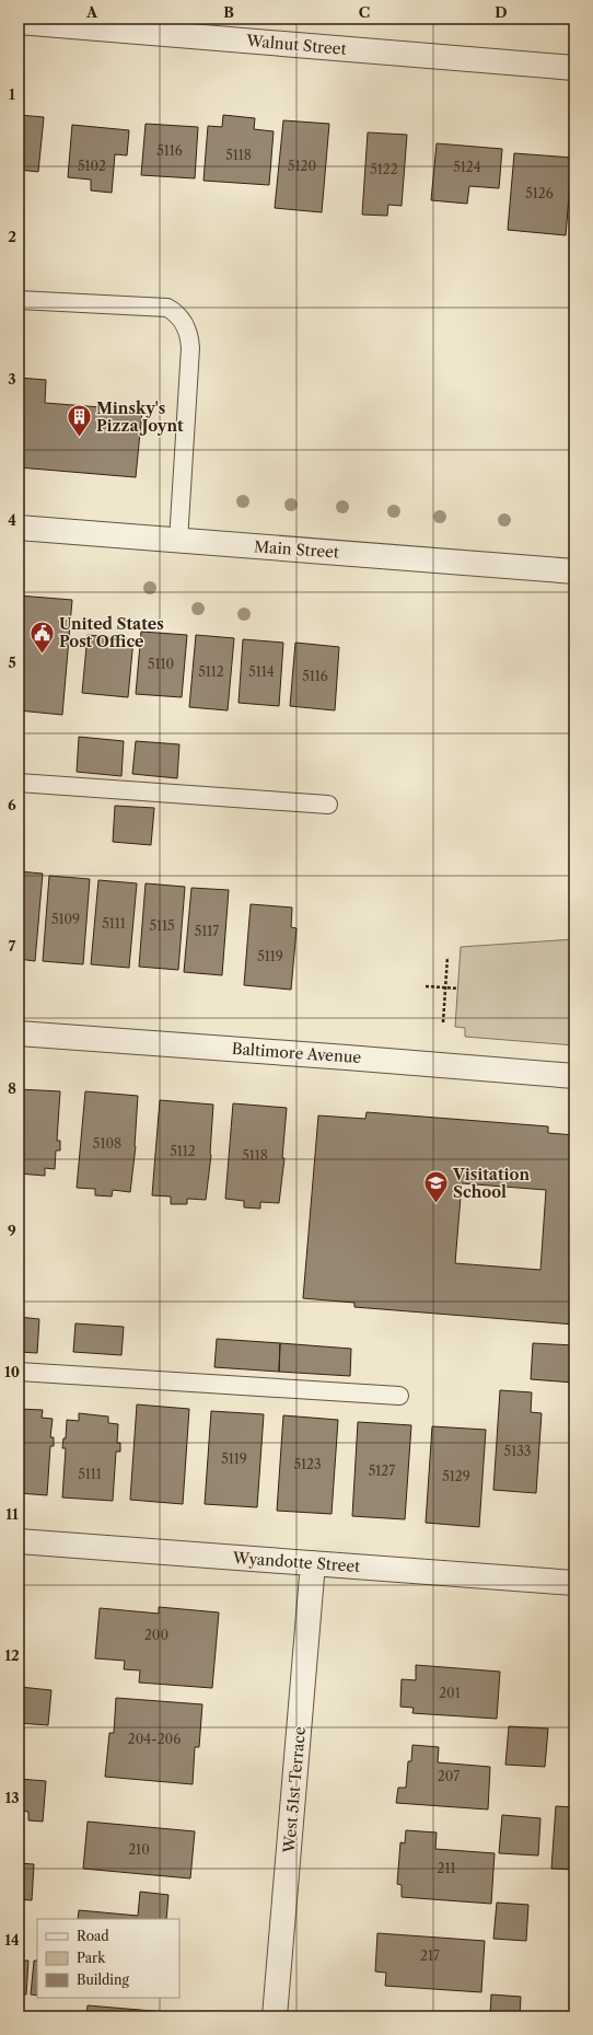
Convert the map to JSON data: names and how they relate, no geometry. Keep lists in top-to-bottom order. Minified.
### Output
{"streets":{"street":["Walnut Street","Main Street","Baltimore Avenue","Wyandotte Street","West 51st Terrace"]},"crossings":[["Wyandotte Street","West 51st Terrace"]],"places":{"building":["Minsky's Pizza Joynt"],"public building":["United States Post Office"],"school or university":["Visitation School"]},"house_numbers":["5116","5118","5102","5120","5124","5122","5126","5110","5112","5114","5116","5109","5111","5115","5117","5119","5108","5112","5118","5133","5119","5123","5127","5111","5129","200","201","204-206","207","210","211","217"],"legend":["Road","Park","Building"],"grid":{"columns":["A","B","C","D"],"rows":["1","2","3","4","5","6","7","8","9","10","11","12","13","14"]}}
